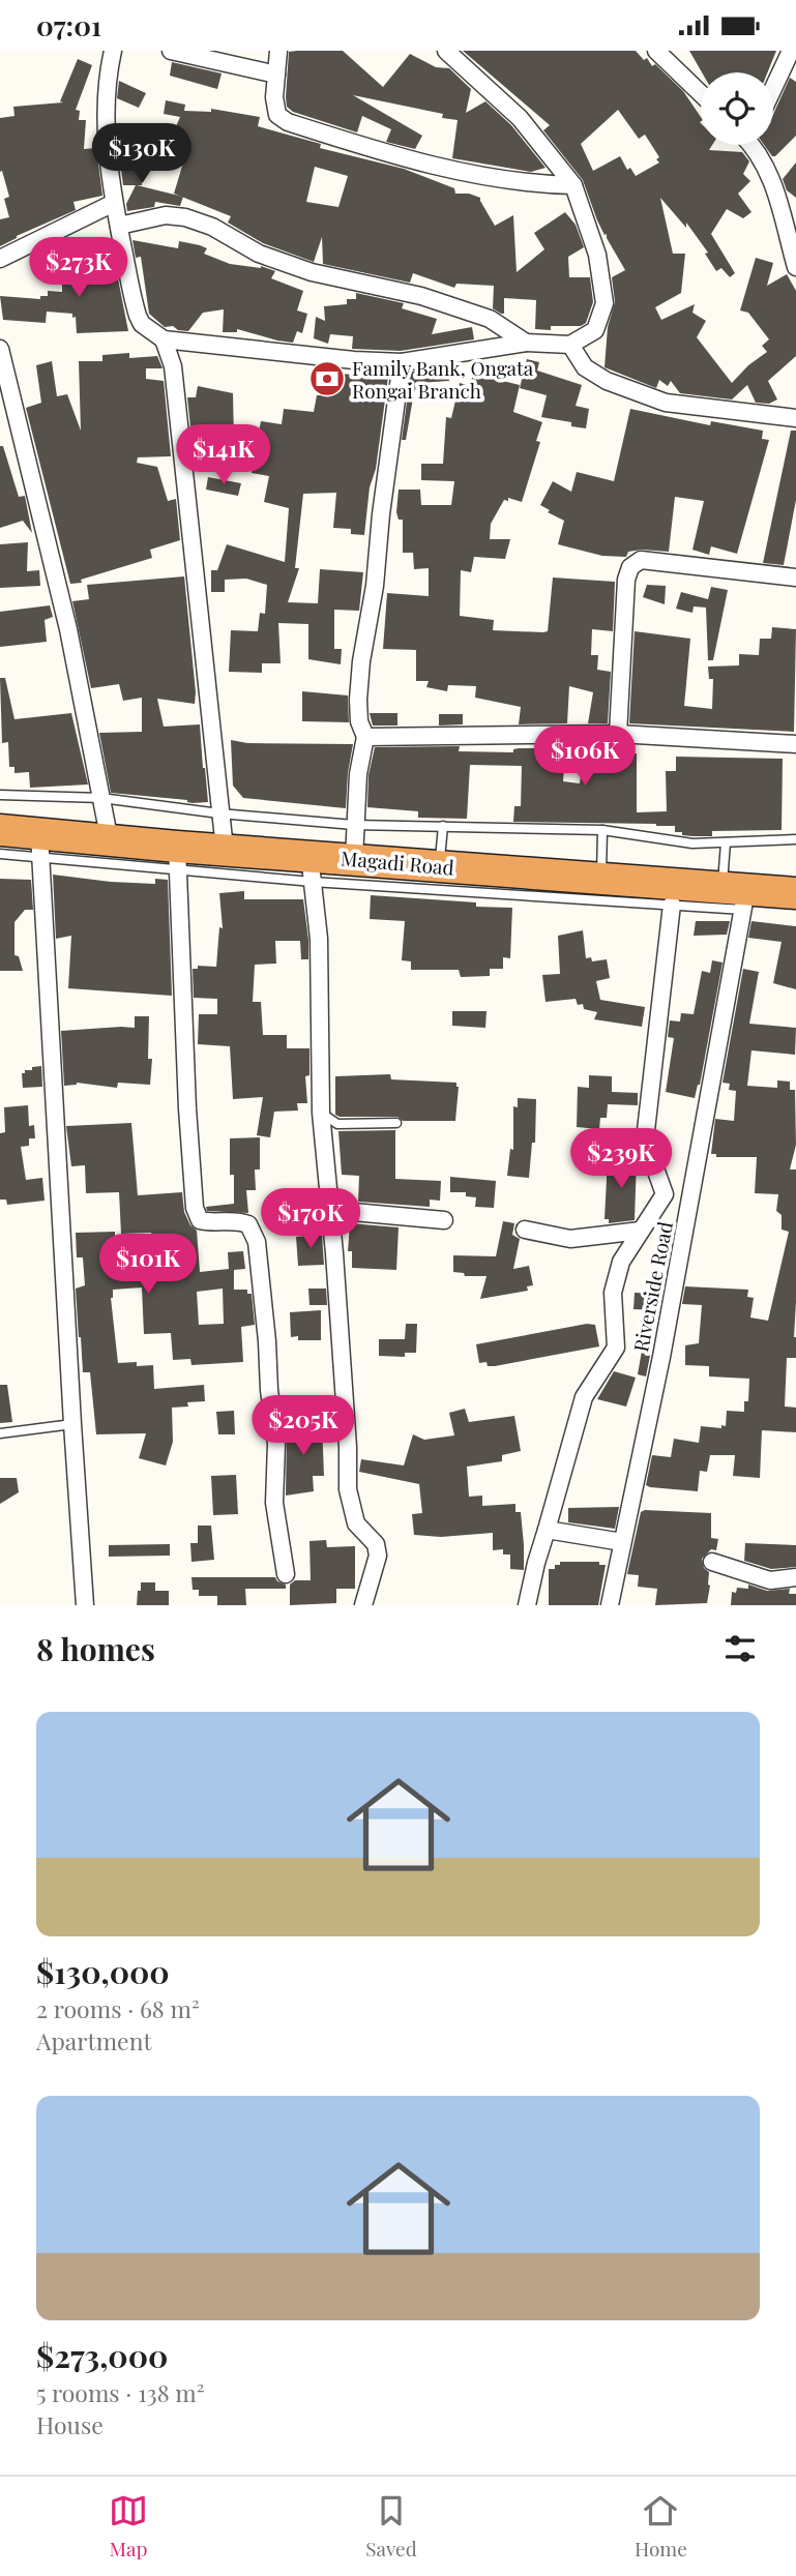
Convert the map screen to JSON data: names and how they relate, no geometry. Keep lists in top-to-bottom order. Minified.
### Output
{"streets":{"highway":["Magadi Road"],"street":["Riverside Road"]},"crossings":[["Magadi Road","Riverside Road"]],"places":{"bank":["Family Bank, Ongata Rongai Branch"]},"page":{"status":"07:01","price":["$130K","$273K","$141K","$106K","$239K","$170K","$101K","$205K"],"heading":"8 homes","list":[{"name":"$130,000","note":"2 rooms · 68 m² · Apartment"},{"name":"$273,000","note":"5 rooms · 138 m² · House"}],"tabs":["Map","Saved","Home"]}}
